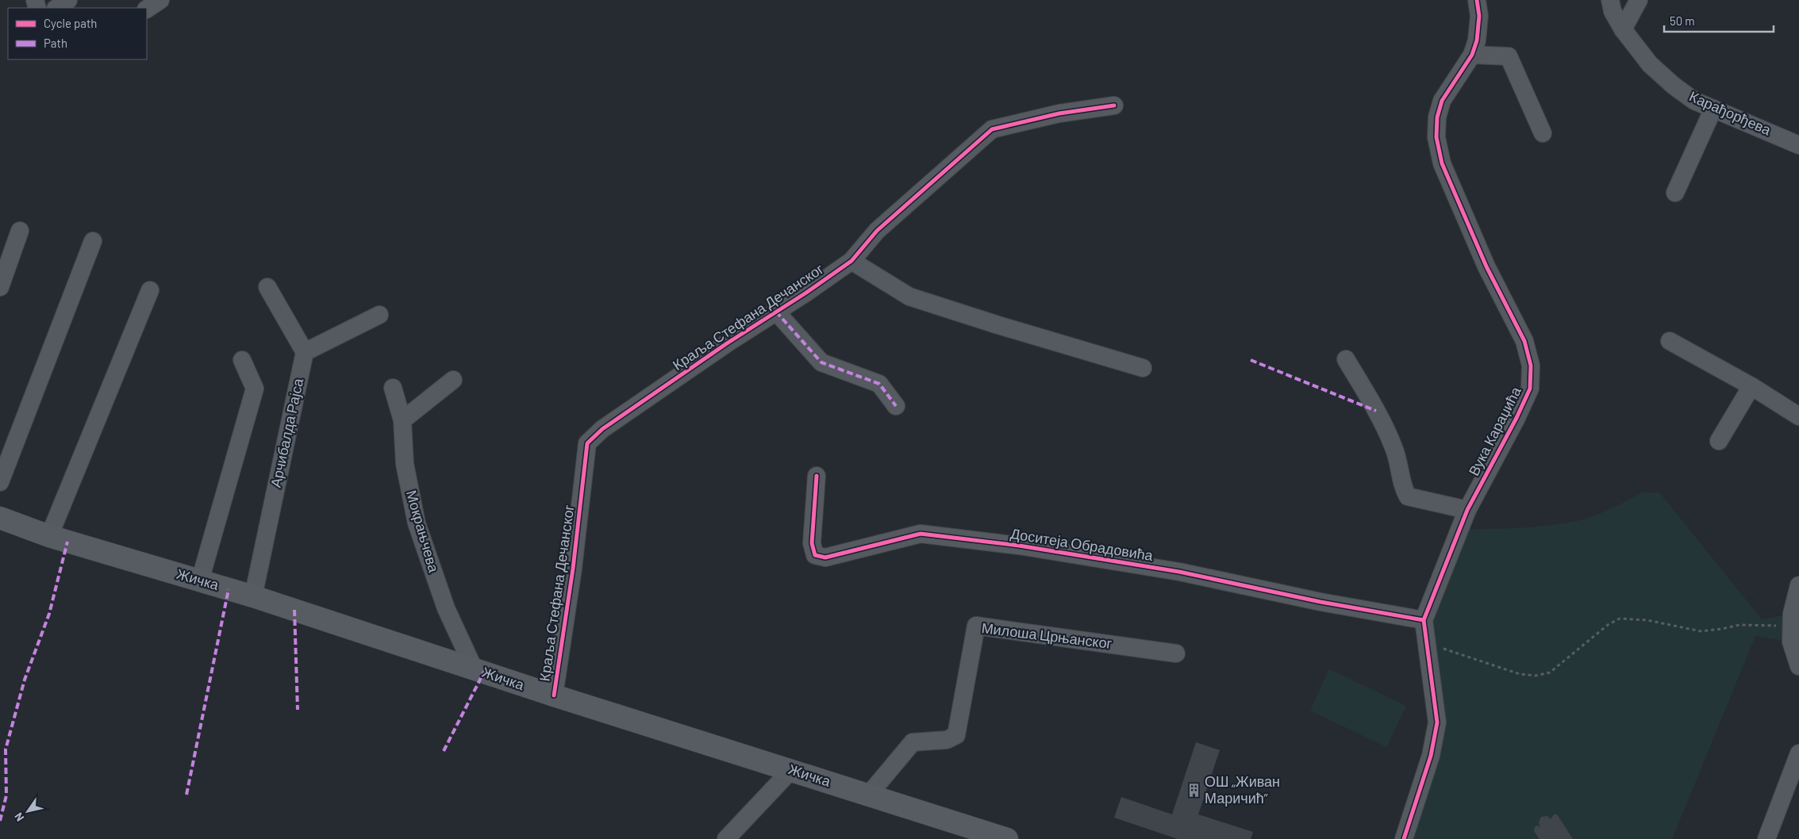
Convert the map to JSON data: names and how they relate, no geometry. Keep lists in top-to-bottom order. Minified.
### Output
{"streets":{"main road":["Жичка"],"street":["Карађорђева","Краља Стефана Дечанског","Вука Караџића","Арчибалда Рајса","Мокрањчева","Доситеја Обрадовића","Милоша Црњанског"]},"crossings":[["Краља Стефана Дечанског","Жичка"],["Вука Караџића","Доситеја Обрадовића"],["Арчибалда Рајса","Жичка"],["Мокрањчева","Жичка"],["Жичка","Милоша Црњанског"]],"places":{"building":["ОШ „Живан Маричић”"]},"legend":["Cycle path","Path"],"scale_bar":"50 m","north":"bottom left"}
